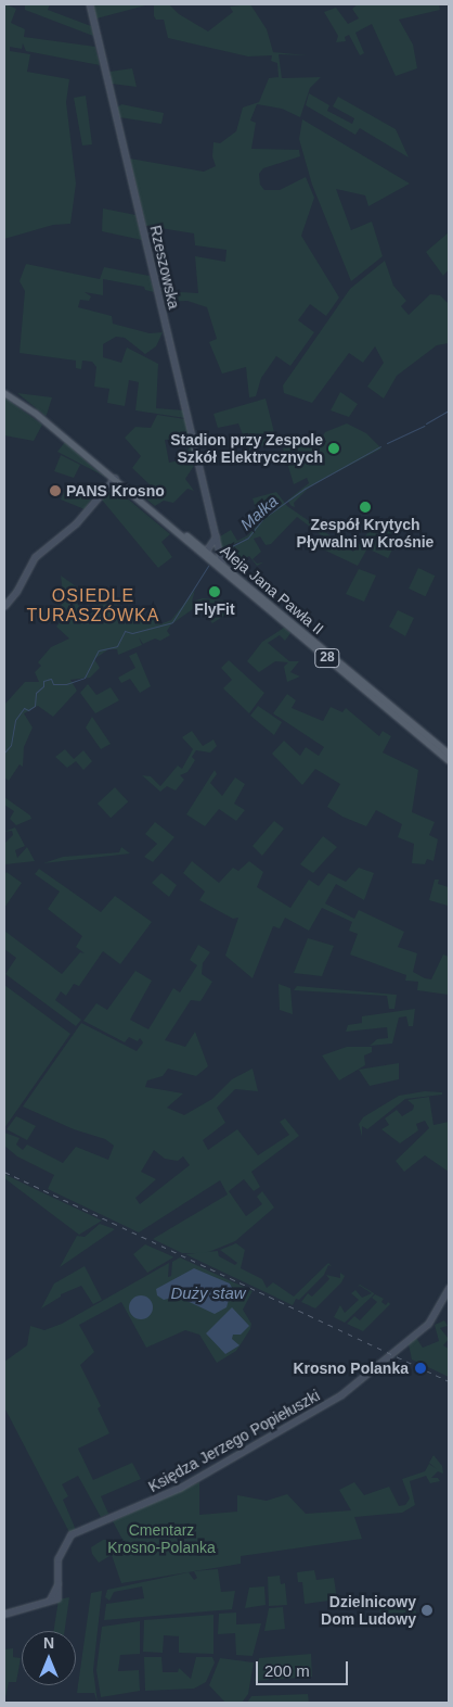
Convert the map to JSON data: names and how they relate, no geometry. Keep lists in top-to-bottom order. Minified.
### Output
{"streets":{"main road":["Aleja Jana Pawła II","28"],"street":["Rzeszowska","Księdza Jerzego Popiełuszki"]},"crossings":[["Rzeszowska","Aleja Jana Pawła II"],["Aleja Jana Pawła II","28"]],"districts":["OSIEDLE TURASZÓWKA"],"water":["Małka","Duży staw"],"parks":["Cmentarz Krosno-Polanka"],"places":["Stadion przy Zespole Szkół Elektrycznych","PANS Krosno","Zespół Krytych Pływalni w Krośnie","FlyFit","Krosno Polanka","Dzielnicowy Dom Ludowy"],"scale_bar":"200 m","north":"top"}
